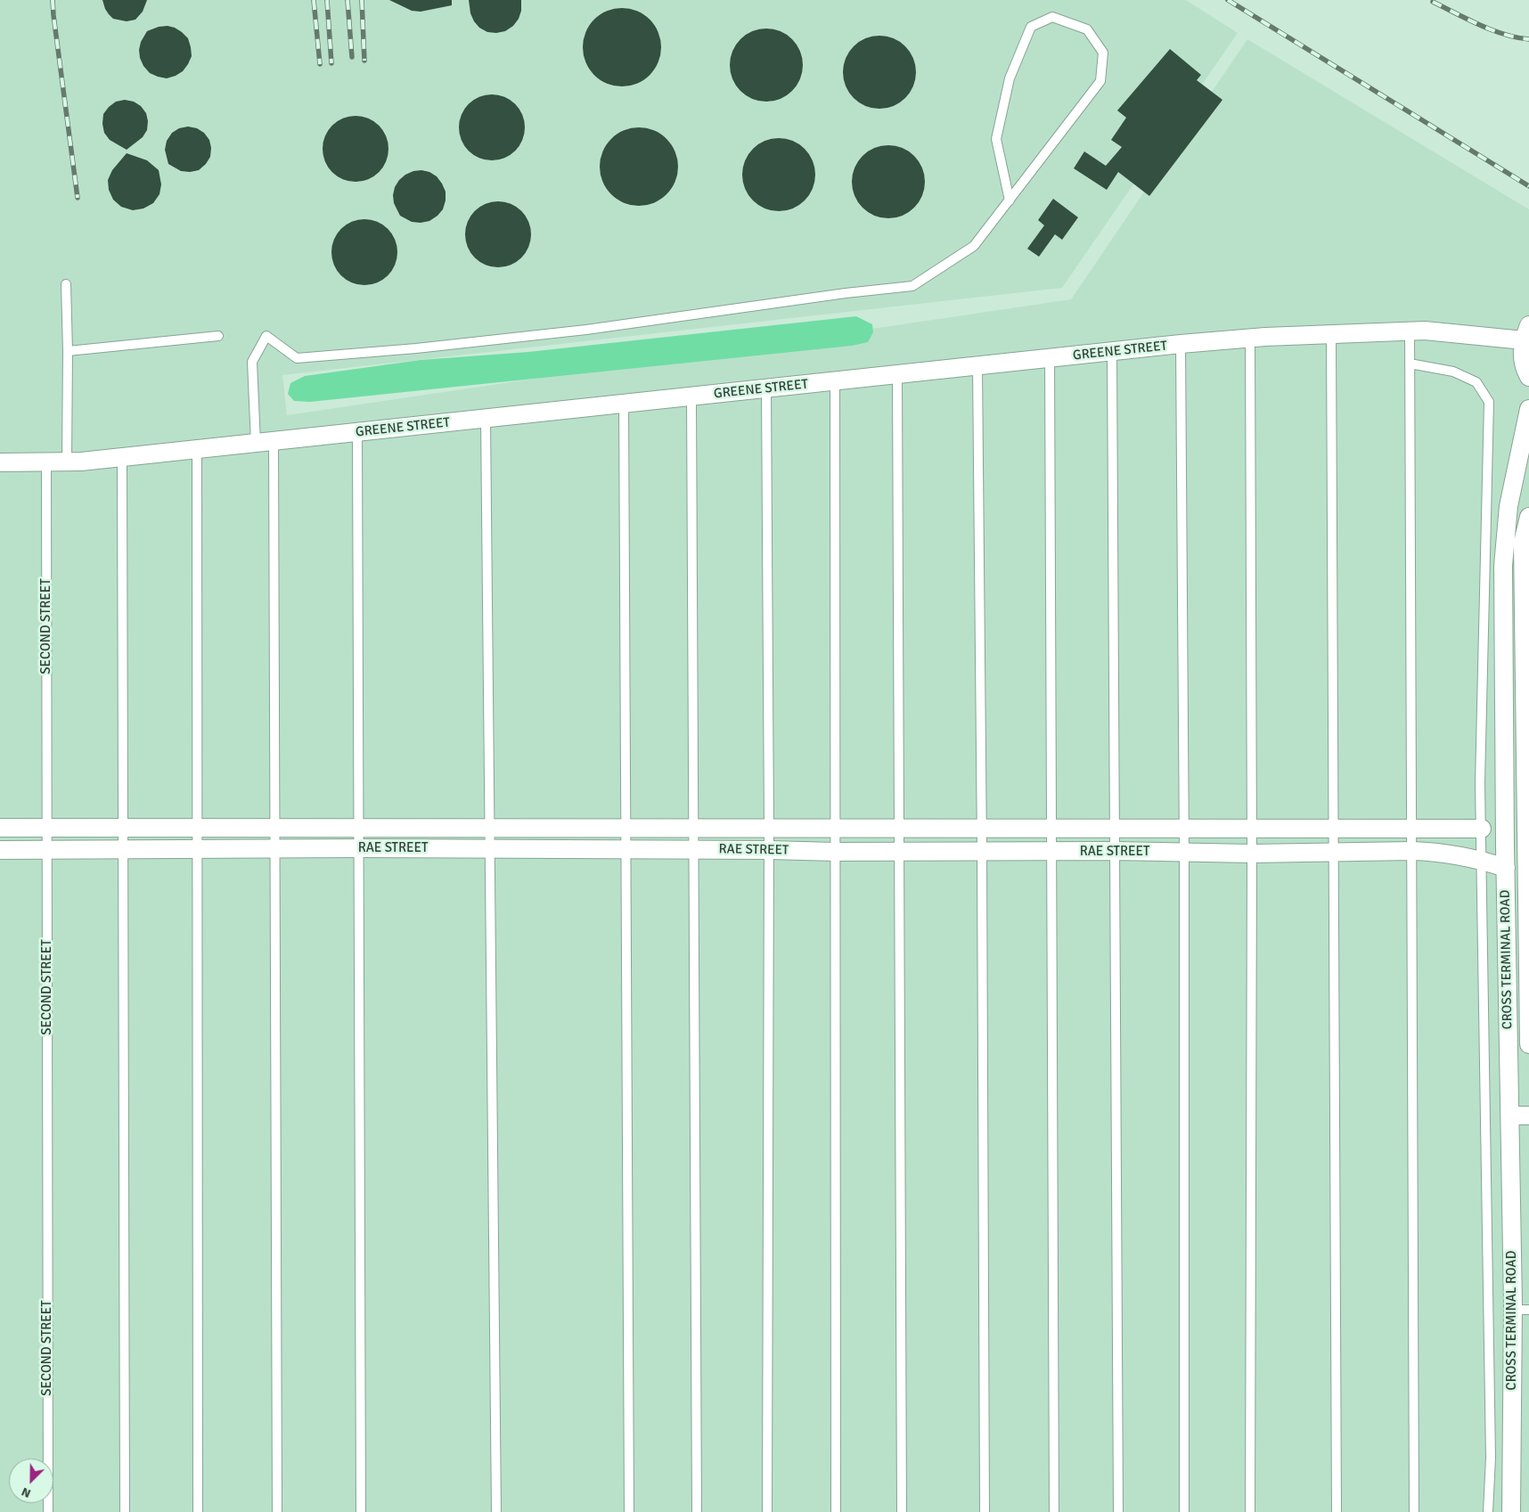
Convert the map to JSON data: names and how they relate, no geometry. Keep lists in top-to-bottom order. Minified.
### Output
{"streets":{"street":["GREENE STREET","RAE STREET","CROSS TERMINAL ROAD"],"lane":["SECOND STREET"]},"crossings":[["GREENE STREET","SECOND STREET"],["SECOND STREET","RAE STREET"],["RAE STREET","CROSS TERMINAL ROAD"]],"north":"bottom left"}
